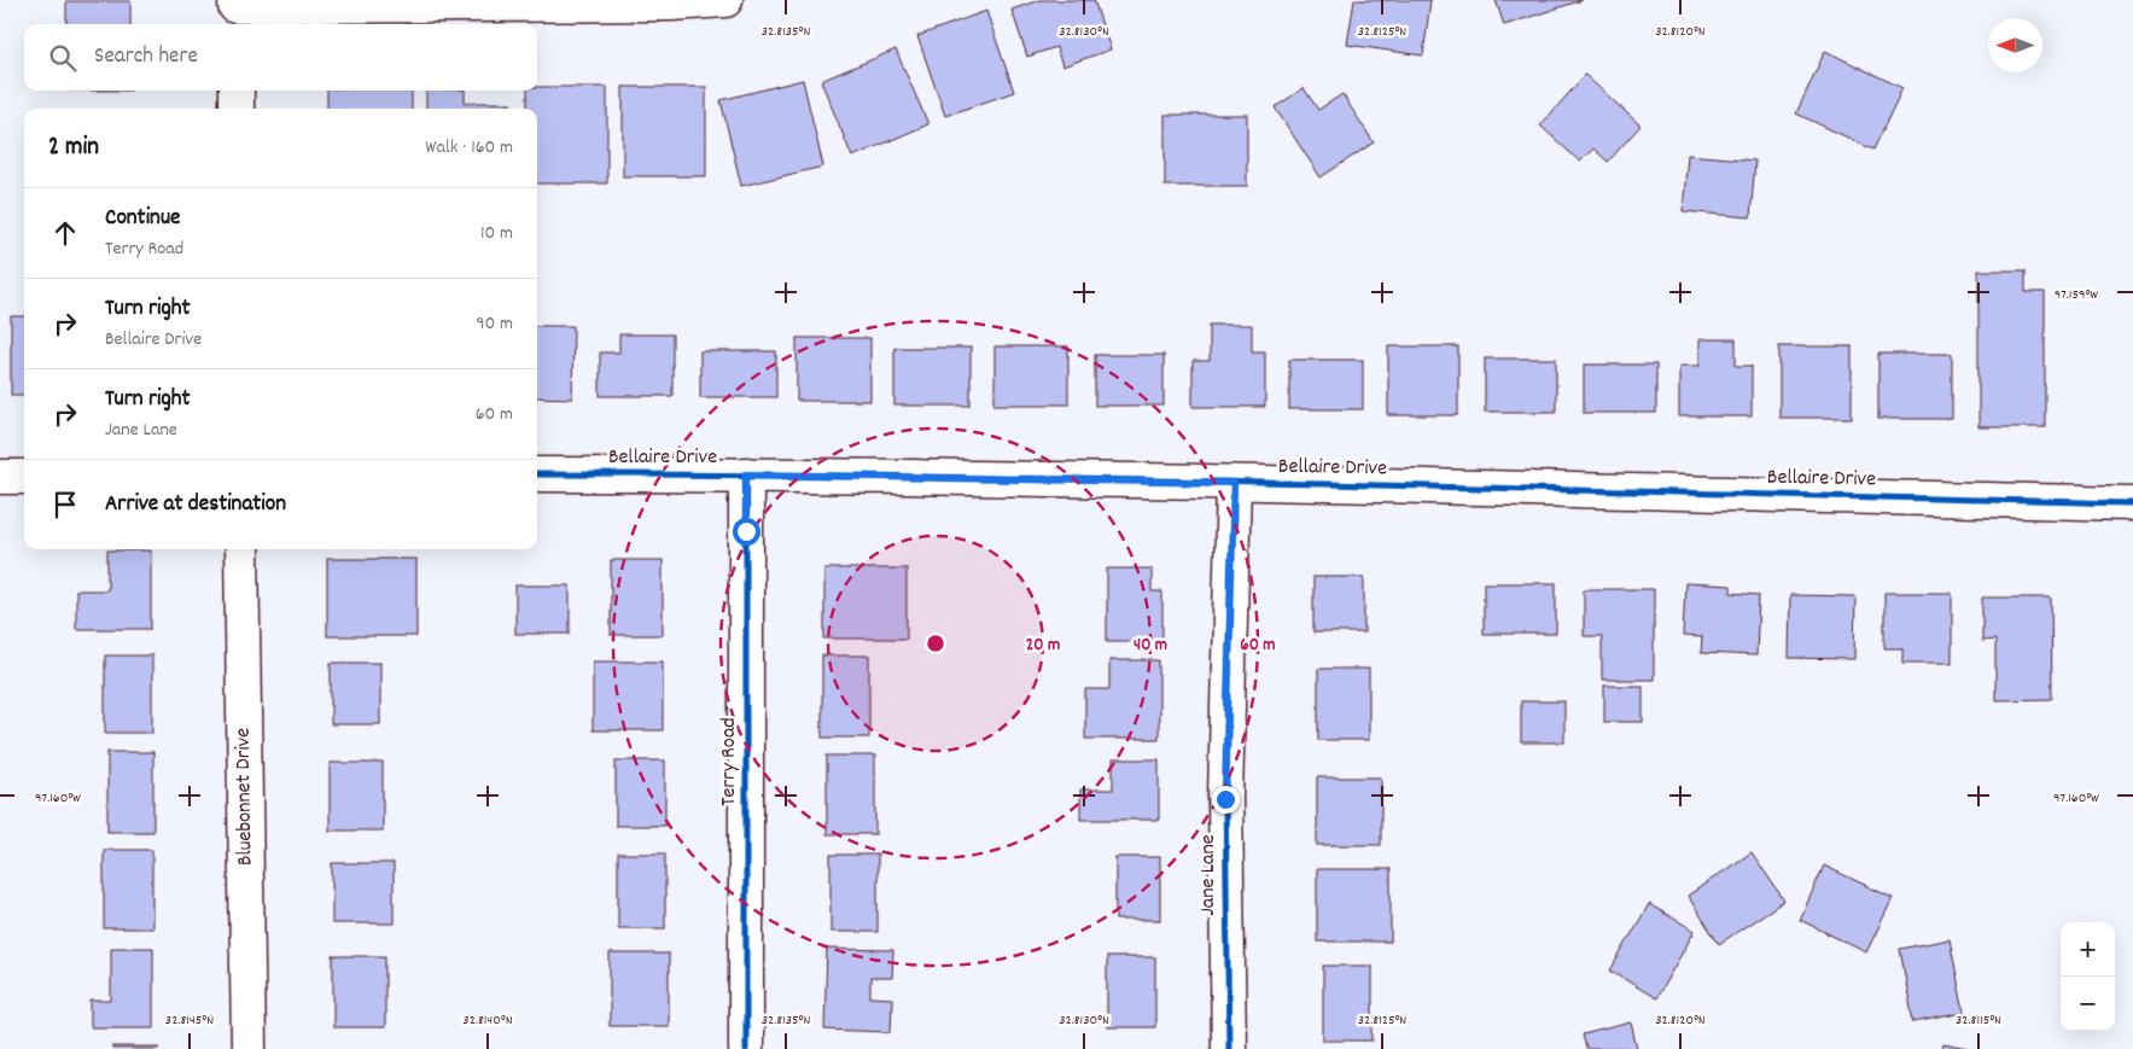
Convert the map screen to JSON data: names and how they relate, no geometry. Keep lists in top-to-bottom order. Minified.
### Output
{"streets":{"street":["Bellaire Drive","Terry Road","Bluebonnet Drive","Jane Lane"]},"crossings":[["Bellaire Drive","Terry Road"],["Bellaire Drive","Jane Lane"]],"north":"left","page":{"search":"Search here","heading":["2 min","Walk · 160 m"],"list":[["Continue","Terry Road","10 m"],["Turn right","Bellaire Drive","90 m"],["Turn right","Jane Lane","60 m"],"Arrive at destination"],"map_buttons":["+","−"]},"coordinates":["32.8135°N","32.8130°N","32.8125°N","32.8120°N","97.159°W","97.160°W","32.8145°N","32.8140°N","32.8115°N"],"rings":["20 m","40 m","60 m"]}
